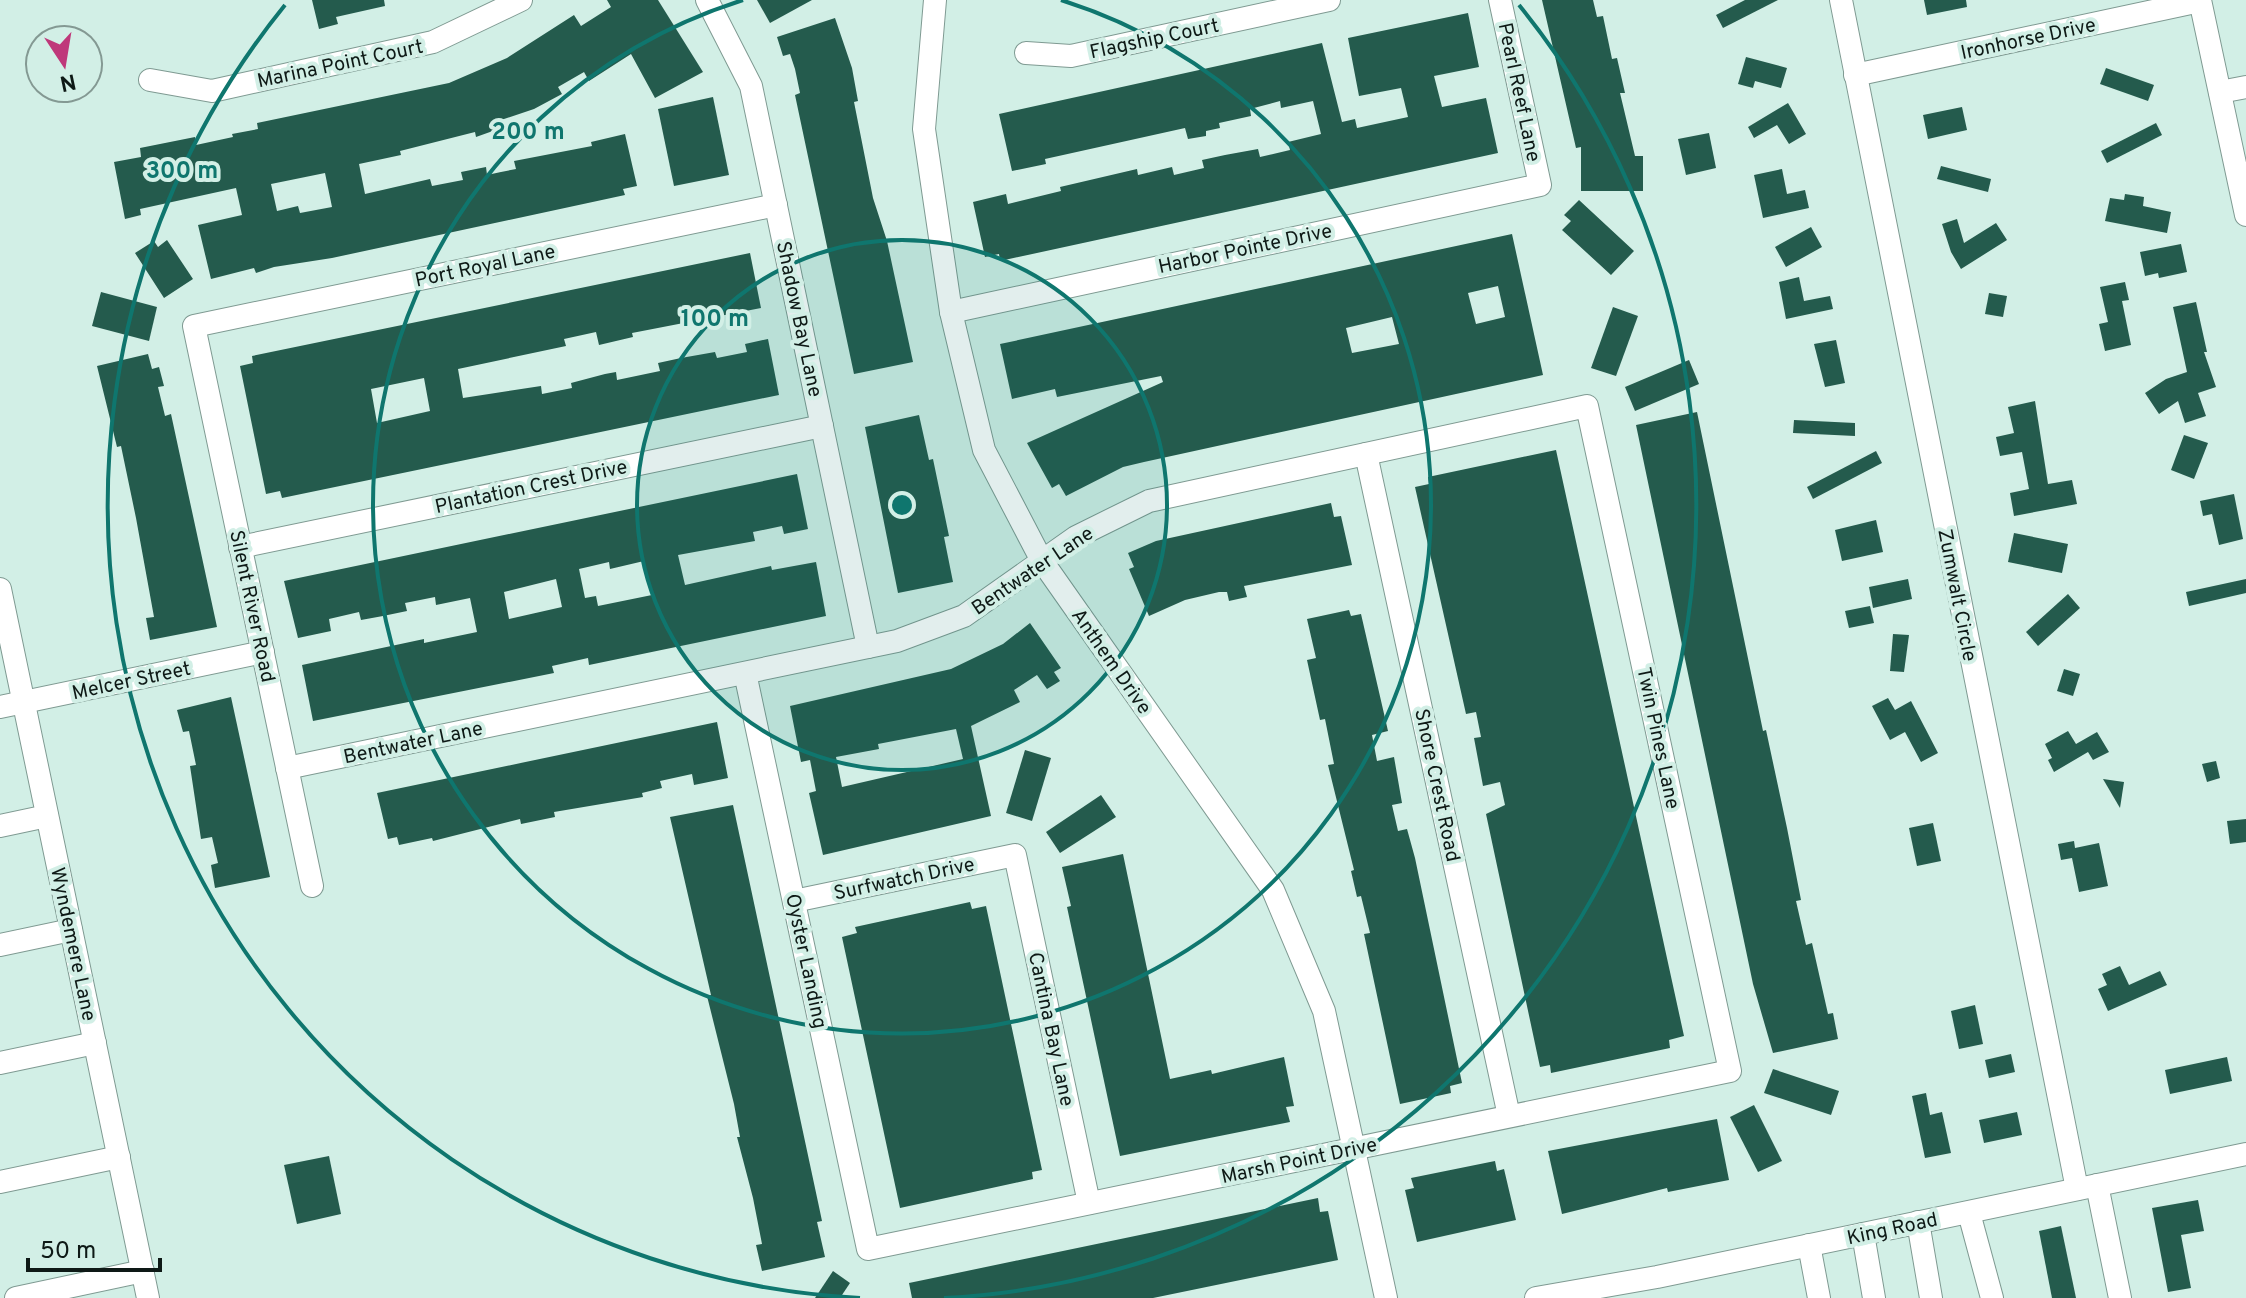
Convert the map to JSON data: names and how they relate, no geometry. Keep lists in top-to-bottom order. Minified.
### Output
{"streets":{"street":["Flagship Court","Ironhorse Drive","Marina Point Court","Pearl Reef Lane","Harbor Pointe Drive","Port Royal Lane","Shadow Bay Lane","Plantation Crest Drive","Bentwater Lane","Zumwalt Circle","Silent River Road","Anthem Drive","Melcer Street","Twin Pines Lane","Shore Crest Road","Surfwatch Drive","Wyndemere Lane","Oyster Landing","Cantina Bay Lane","Marsh Point Drive","King Road"]},"crossings":[["Ironhorse Drive","Zumwalt Circle"],["Pearl Reef Lane","Harbor Pointe Drive"],["Harbor Pointe Drive","Anthem Drive"],["Port Royal Lane","Shadow Bay Lane"],["Port Royal Lane","Silent River Road"],["Shadow Bay Lane","Plantation Crest Drive"],["Shadow Bay Lane","Bentwater Lane"],["Plantation Crest Drive","Silent River Road"],["Bentwater Lane","Silent River Road"],["Bentwater Lane","Anthem Drive"],["Bentwater Lane","Twin Pines Lane"],["Bentwater Lane","Shore Crest Road"],["Bentwater Lane","Oyster Landing"],["Zumwalt Circle","King Road"],["Silent River Road","Melcer Street"],["Anthem Drive","Marsh Point Drive"],["Melcer Street","Wyndemere Lane"],["Twin Pines Lane","Marsh Point Drive"],["Shore Crest Road","Marsh Point Drive"],["Surfwatch Drive","Oyster Landing"],["Surfwatch Drive","Cantina Bay Lane"],["Oyster Landing","Marsh Point Drive"],["Cantina Bay Lane","Marsh Point Drive"]],"scale_bar":"50 m","north":"bottom","rings":["200 m","300 m","100 m"]}
